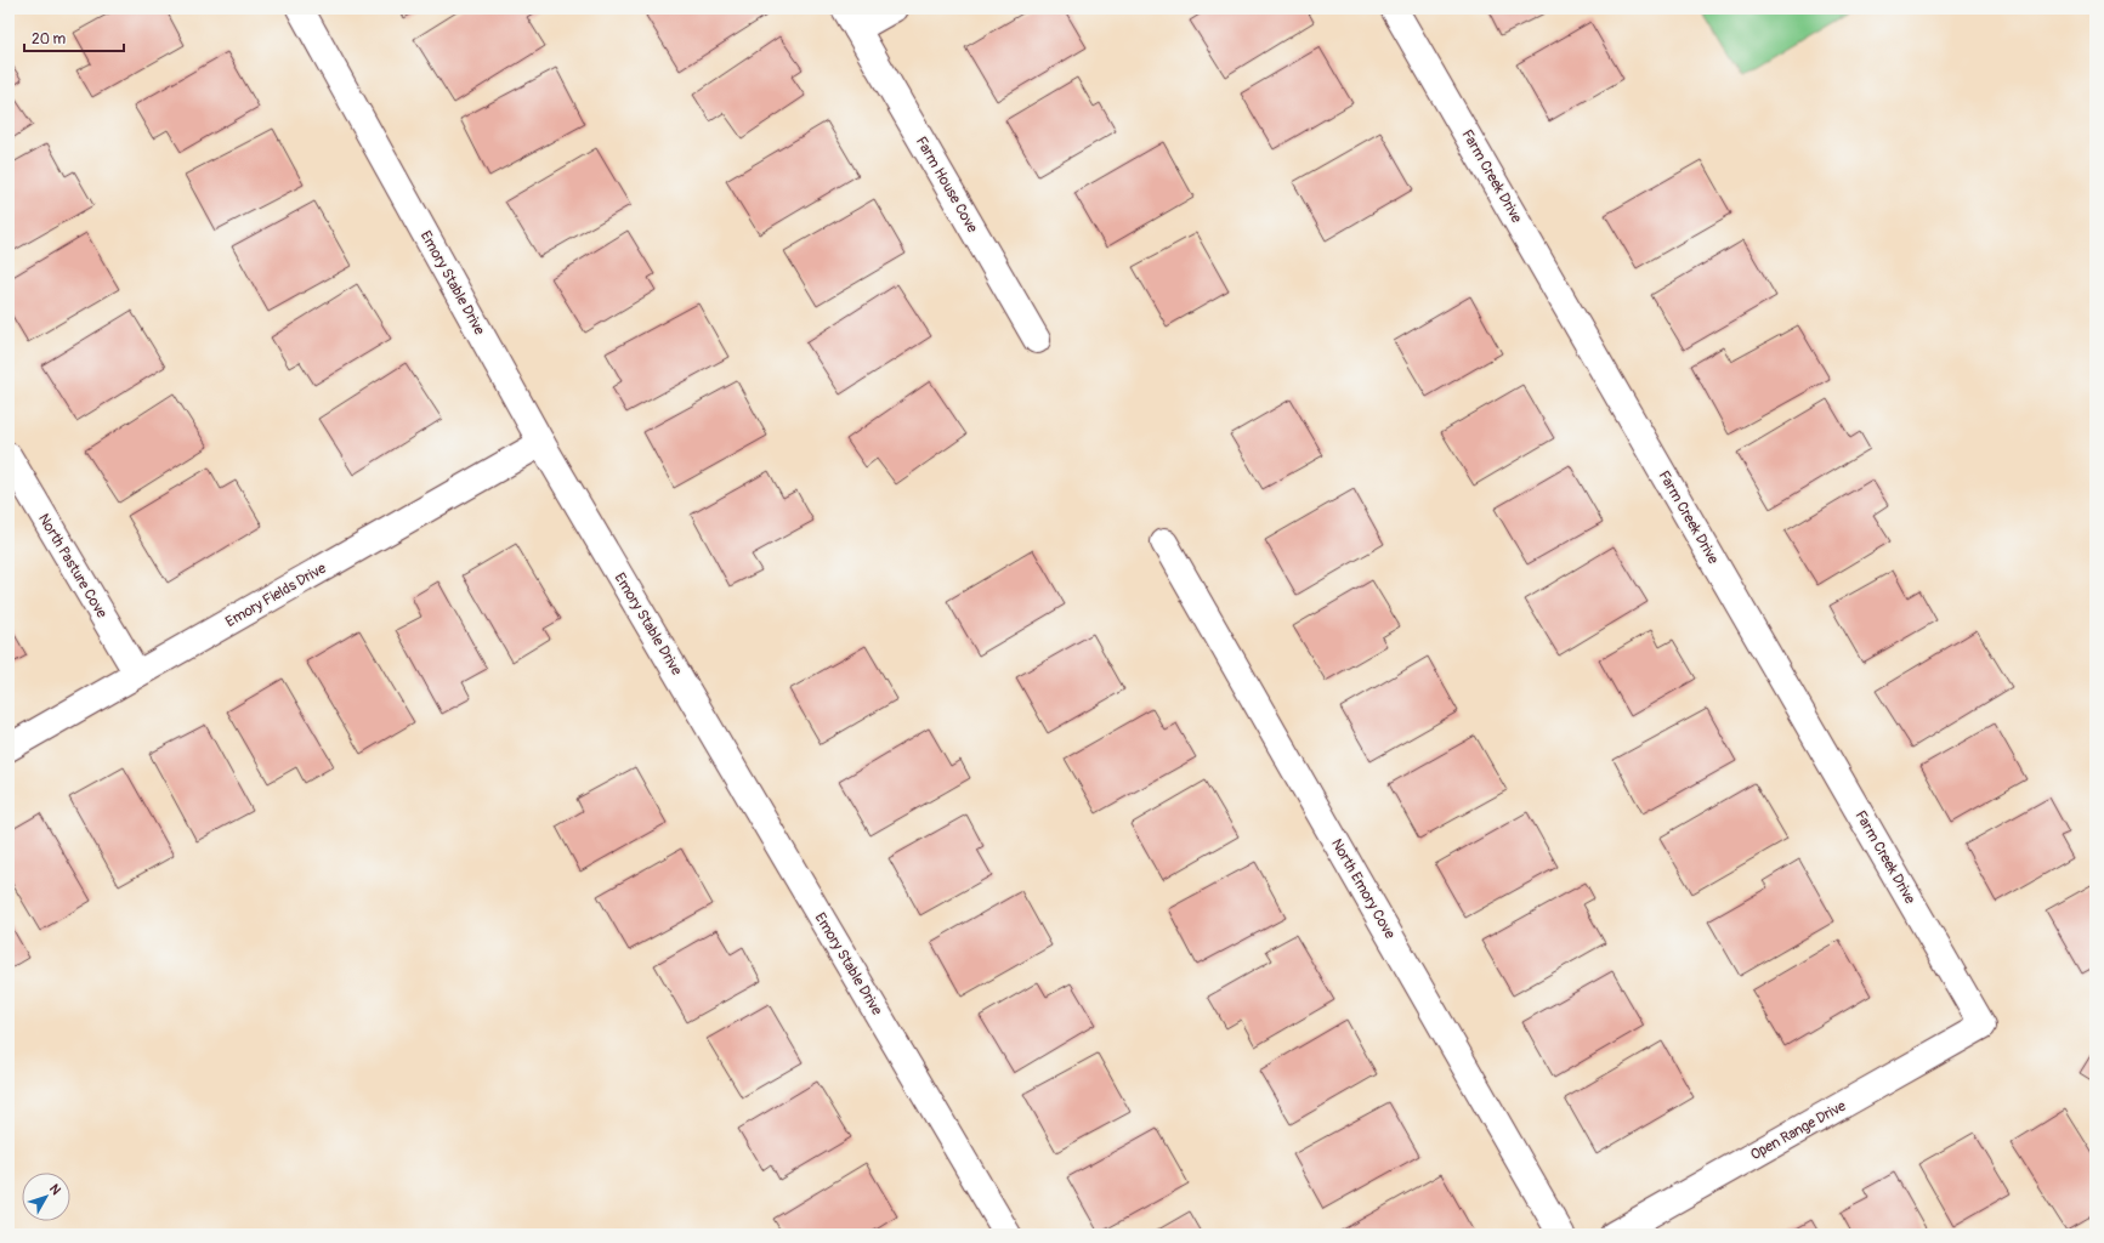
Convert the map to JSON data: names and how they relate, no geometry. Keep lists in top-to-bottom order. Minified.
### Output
{"streets":{"street":["Farm Creek Drive","Farm House Cove","Emory Stable Drive","North Pasture Cove","Emory Fields Drive","North Emory Cove","Open Range Drive"]},"crossings":[["Farm Creek Drive","Open Range Drive"],["Emory Stable Drive","Emory Fields Drive"],["North Pasture Cove","Emory Fields Drive"]],"scale_bar":"20 m","north":"top right"}
